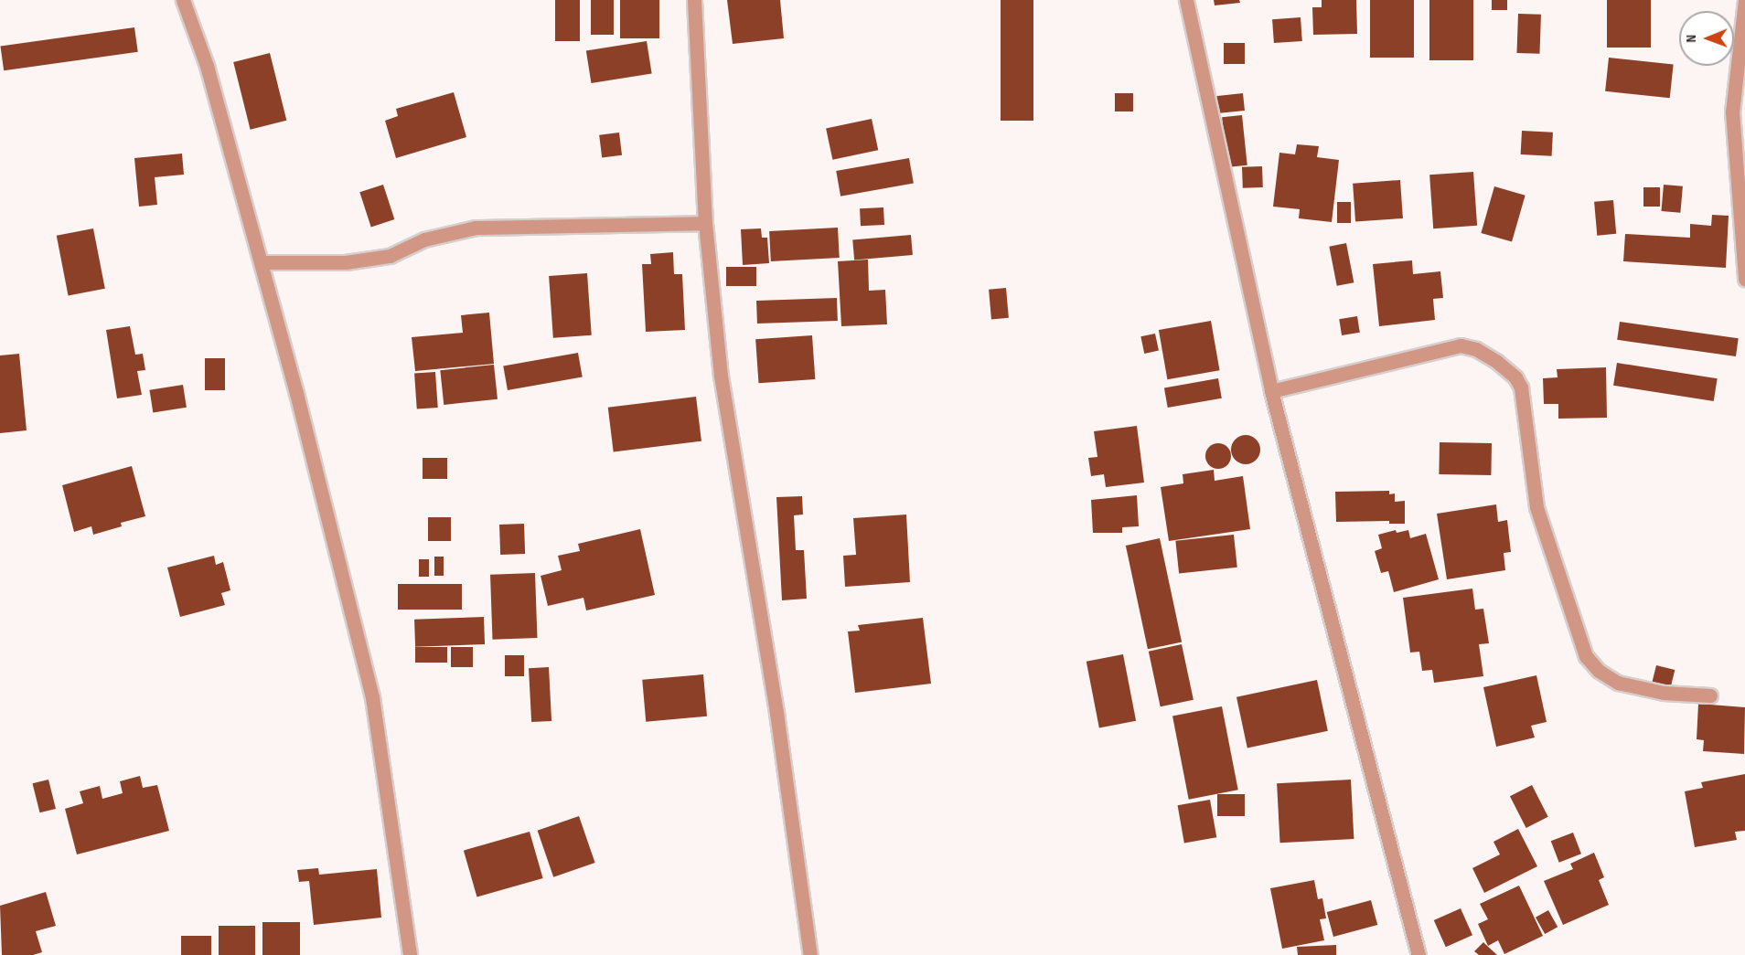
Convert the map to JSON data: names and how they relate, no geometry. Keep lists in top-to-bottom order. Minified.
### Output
{"north":"left"}
